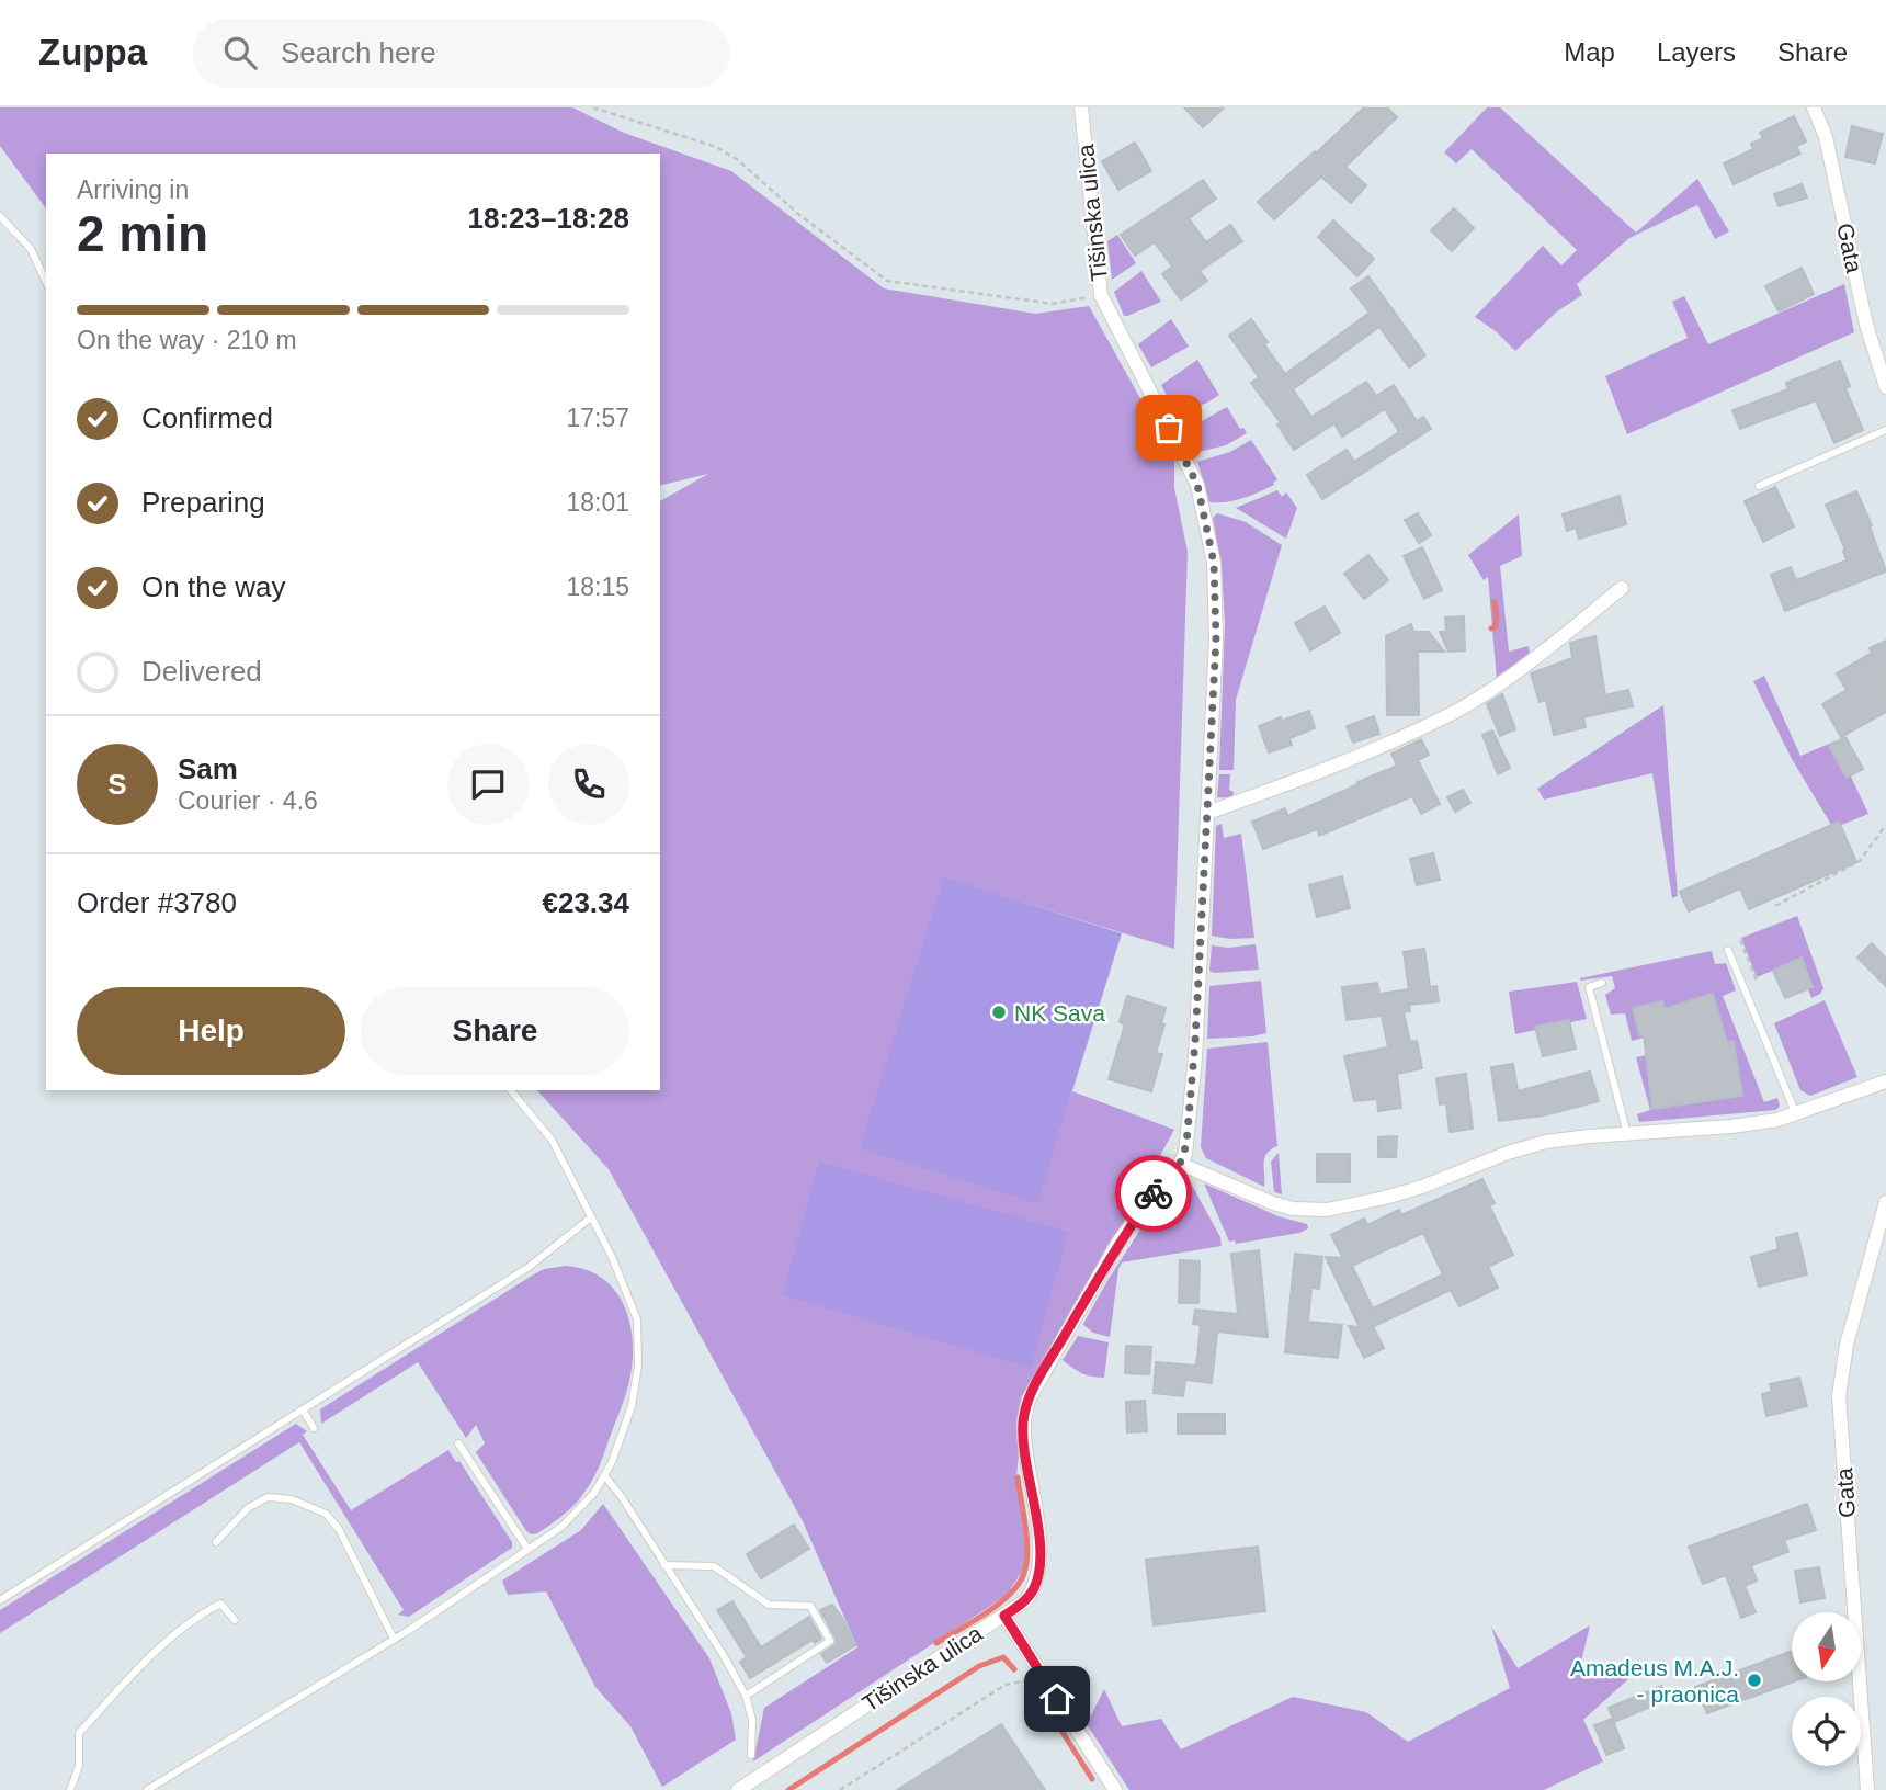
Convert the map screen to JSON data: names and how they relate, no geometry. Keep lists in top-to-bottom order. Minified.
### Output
{"streets":{"street":["Tišinska ulica","Gata"]},"places":["NK Sava","Amadeus M.A.J. - praonica"],"north":"bottom","page":{"header":"Zuppa","search":"Search here","nav":["Map","Layers","Share"],"heading":["2 min","Arriving in","18:23–18:28"],"panel":["Sam","Courier · 4.6","Order #3780","€23.34"],"bar":"On the way · 210 m","list":[["Confirmed","17:57"],["Preparing","18:01"],["On the way","18:15"],"Delivered"],"round":"S","buttons":["Help","Share"]}}
